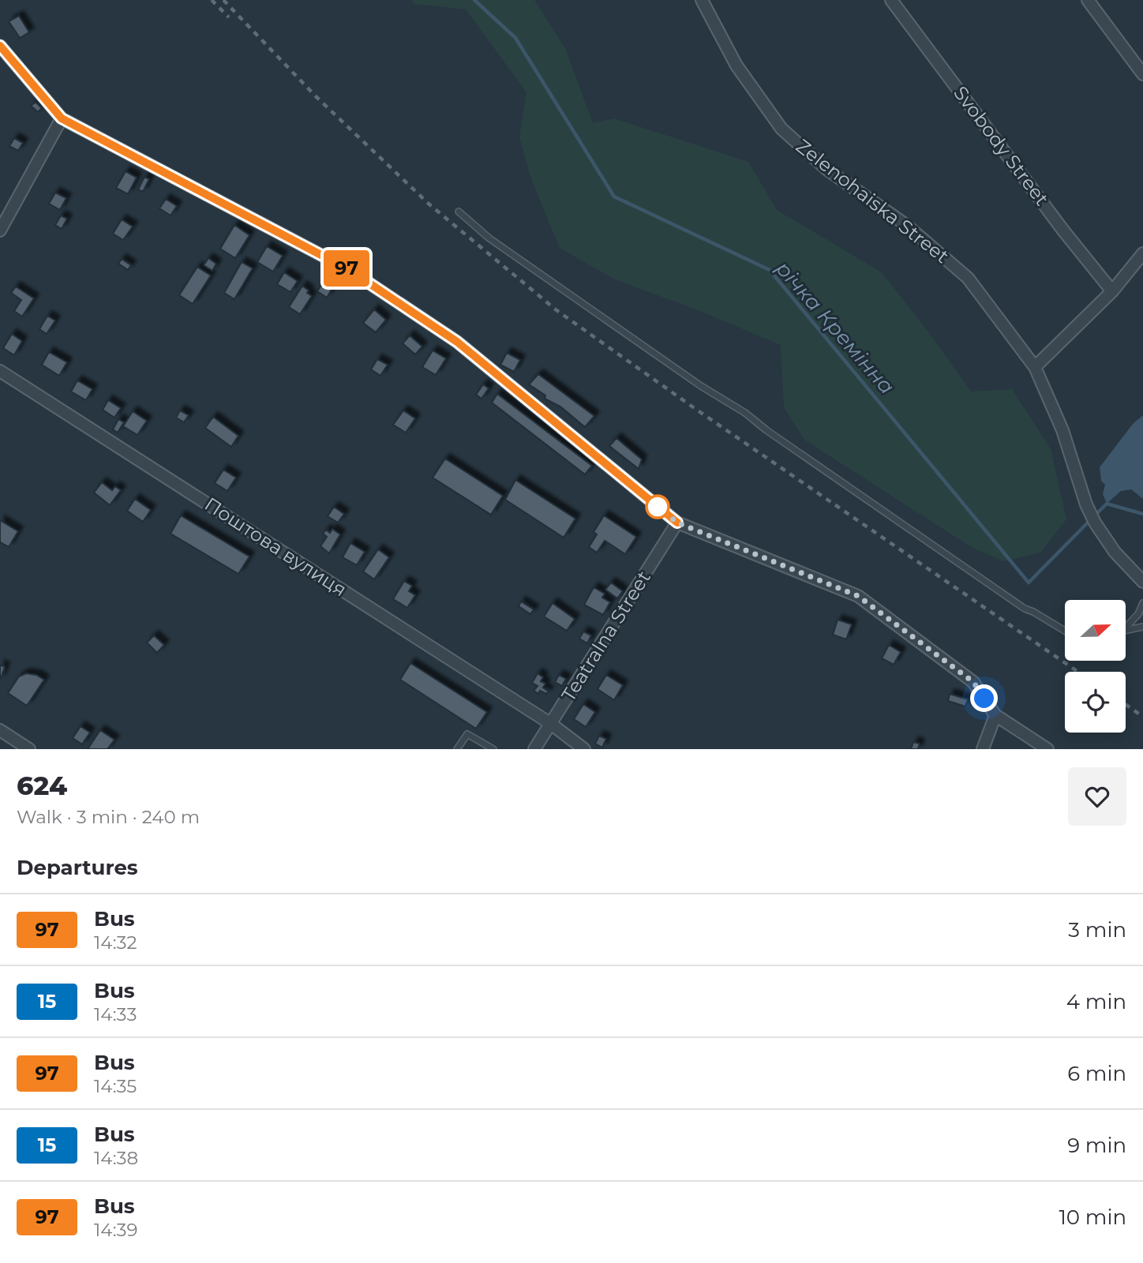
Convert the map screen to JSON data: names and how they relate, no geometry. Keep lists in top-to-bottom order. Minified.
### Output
{"streets":{"street":["Svobody Street","Zelenohaiska Street","Поштова вулиця","Teatralna Street"]},"crossings":[["Поштова вулиця","Teatralna Street"]],"water":["річка Кремінна"],"lines":["bus line 97"],"north":"right","page":{"on_map":"97","heading":[["624","Walk · 3 min · 240 m"],"Departures"],"list":[{"mark":"97","name":"Bus","note":"14:32","value":"3 min"},{"mark":"15","name":"Bus","note":"14:33","value":"4 min"},{"mark":"97","name":"Bus","note":"14:35","value":"6 min"},{"mark":"15","name":"Bus","note":"14:38","value":"9 min"},{"mark":"97","name":"Bus","note":"14:39","value":"10 min"}]}}
